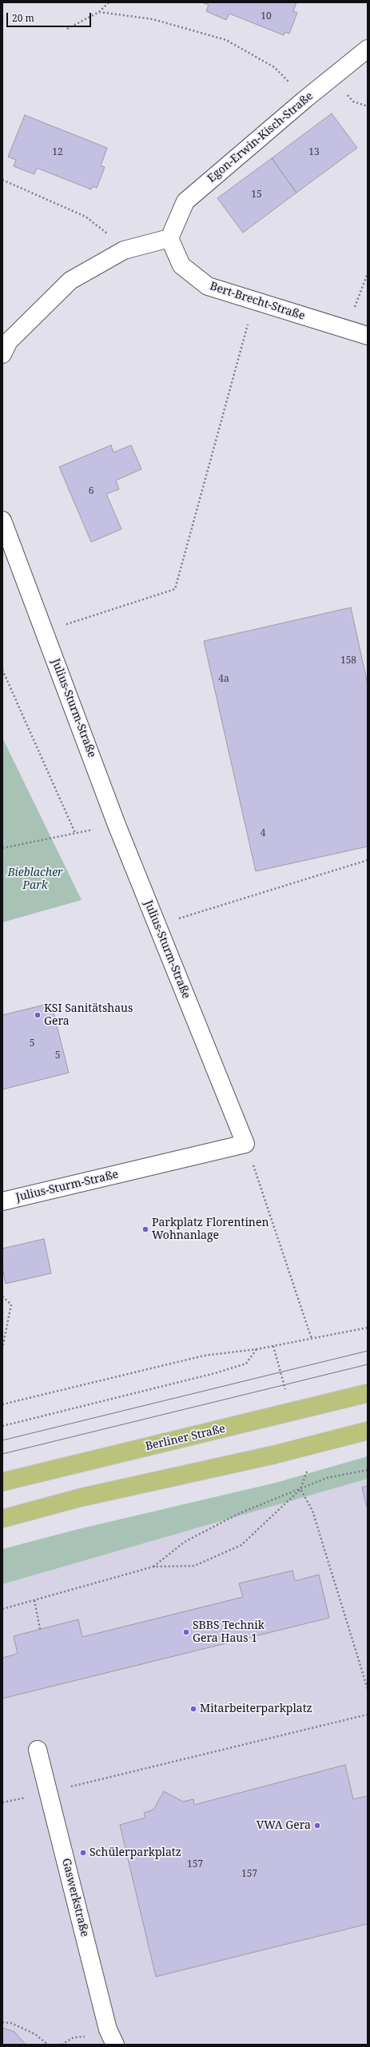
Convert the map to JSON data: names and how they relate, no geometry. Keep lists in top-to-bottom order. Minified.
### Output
{"streets":{"main road":["Berliner Straße"],"street":["Egon-Erwin-Kisch-Straße","Bert-Brecht-Straße","Julius-Sturm-Straße","Gaswerkstraße"]},"crossings":[["Egon-Erwin-Kisch-Straße","Bert-Brecht-Straße"]],"parks":["Bieblacher Park"],"places":["KSI Sanitätshaus Gera","Parkplatz Florentinen Wohnanlage","SBBS Technik Gera Haus 1","Mitarbeiterparkplatz","VWA Gera","Schülerparkplatz"],"house_numbers":["10","12","13","15","6","158","4a","4","5","5","157","157"],"scale_bar":"20 m"}
